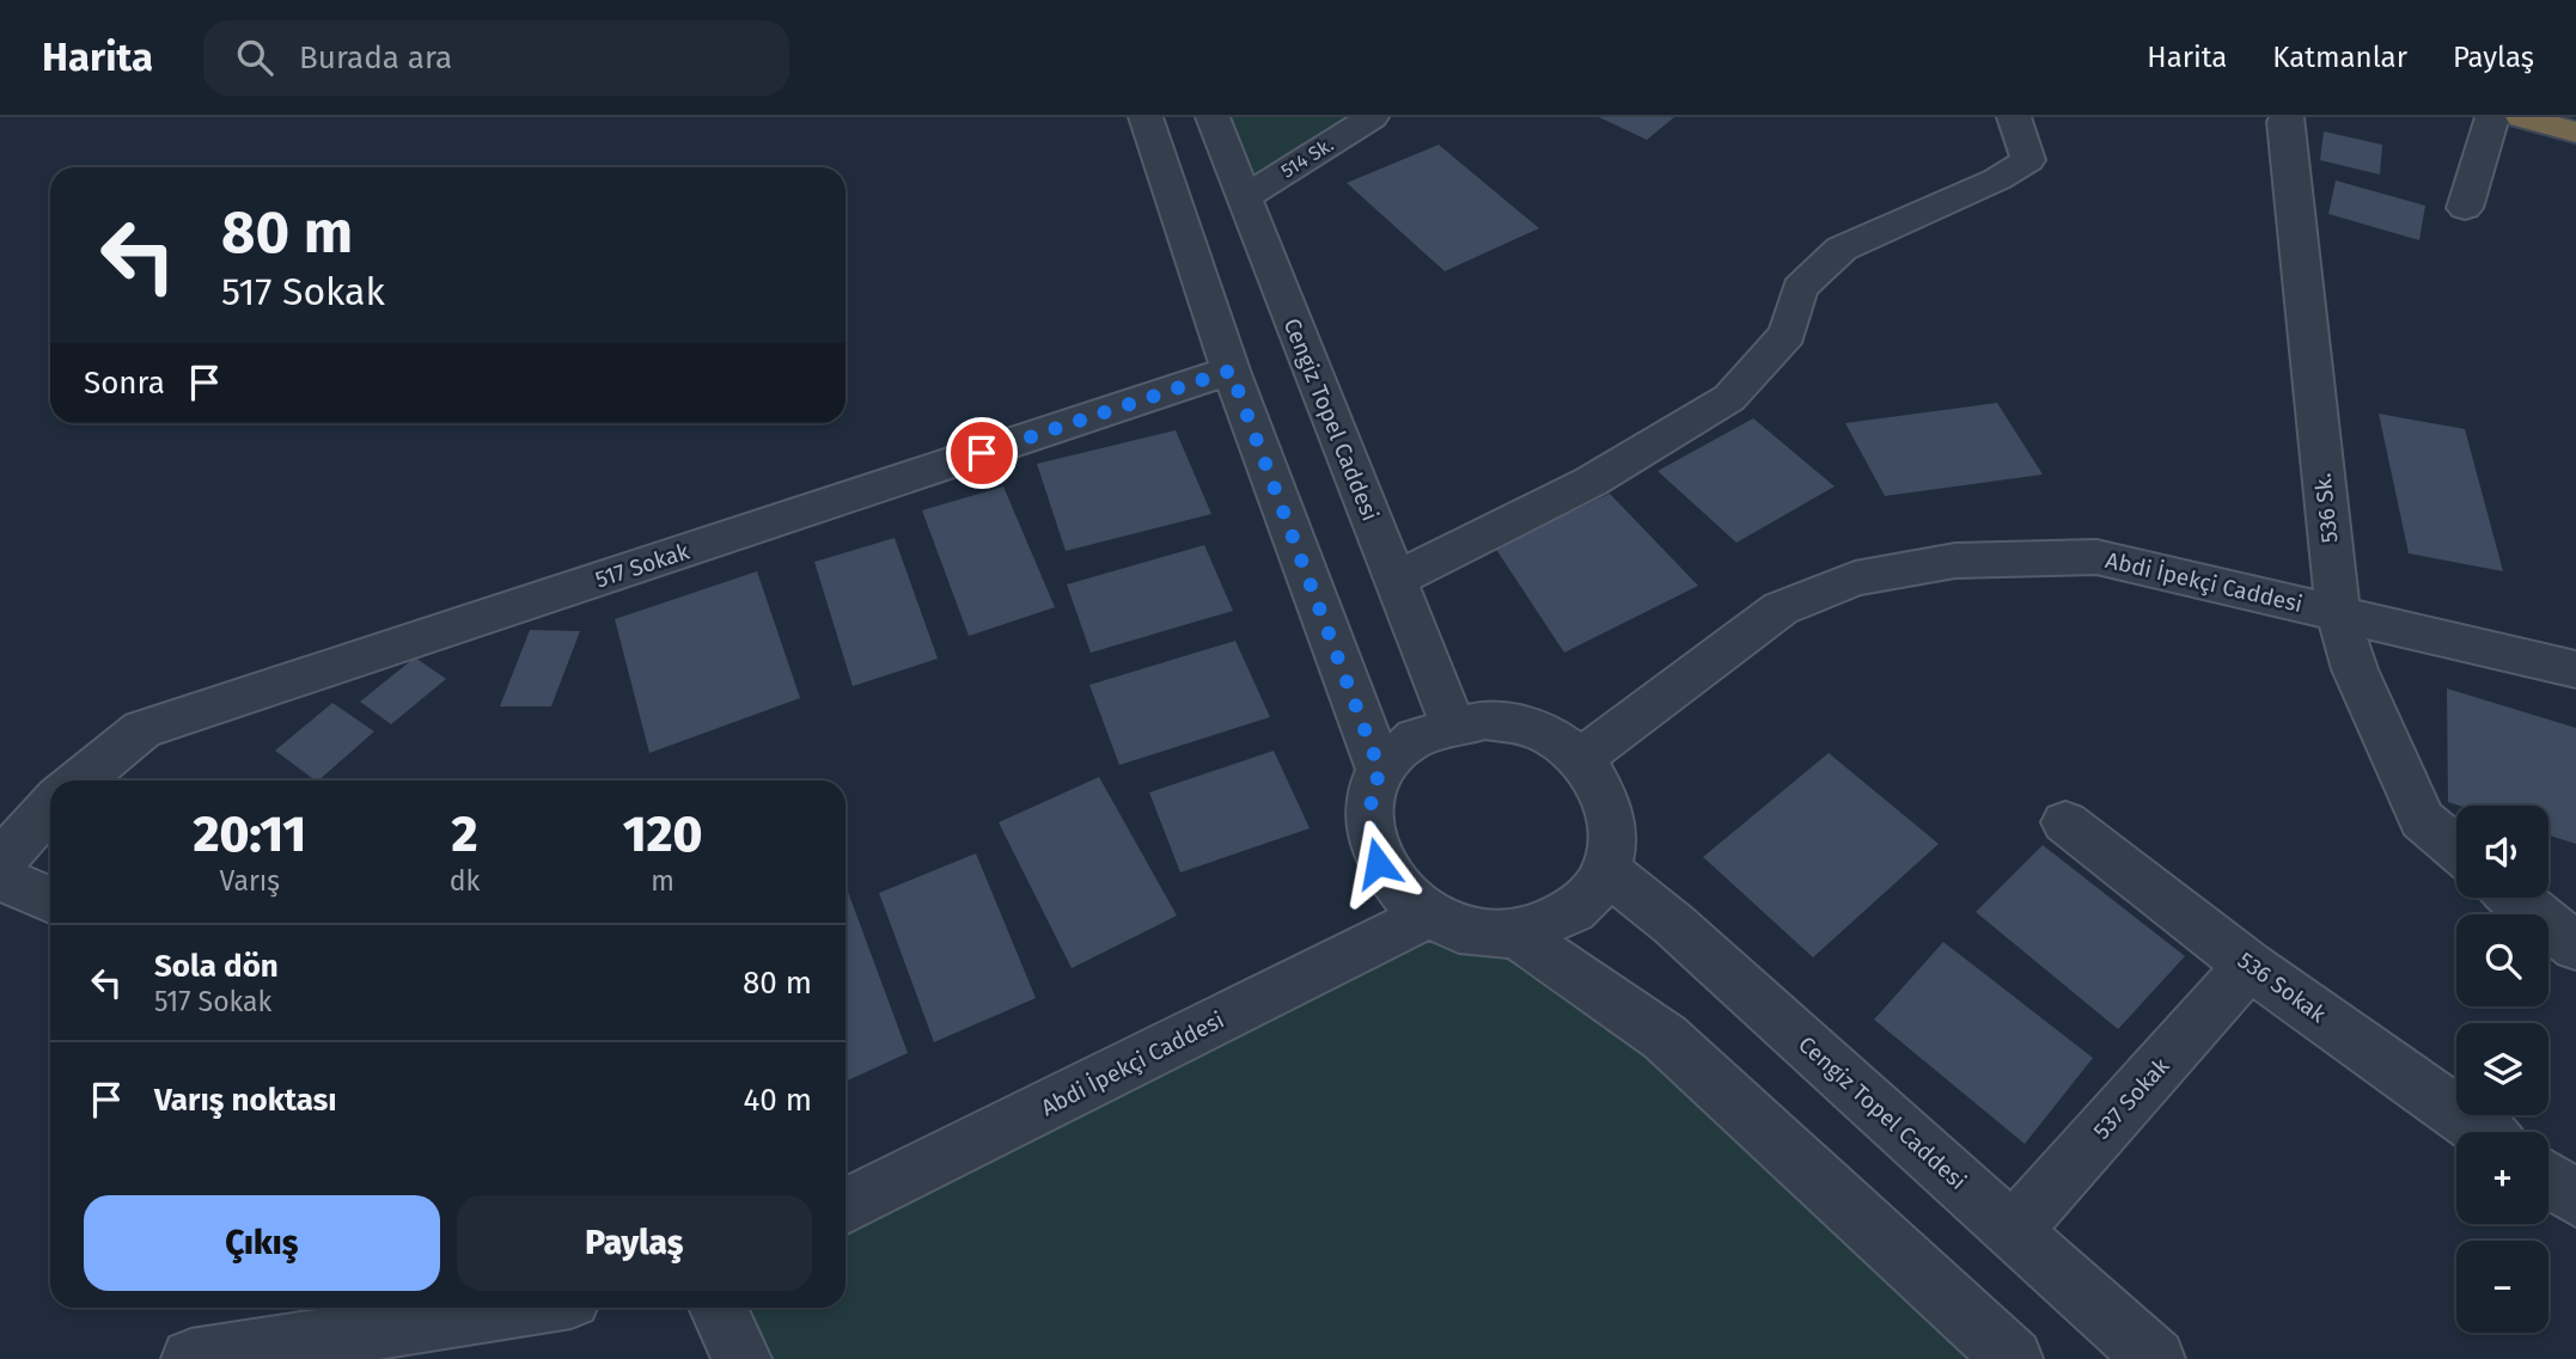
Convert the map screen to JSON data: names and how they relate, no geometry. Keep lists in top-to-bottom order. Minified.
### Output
{"streets":{"street":["514 Sk.","Cengiz Topel Caddesi","536 Sk.","517 Sokak","Abdi İpekçi Caddesi","536 Sokak","537 Sokak"]},"crossings":[["514 Sk.","Cengiz Topel Caddesi"],["Cengiz Topel Caddesi","Abdi İpekçi Caddesi"],["Cengiz Topel Caddesi","537 Sokak"],["536 Sk.","Abdi İpekçi Caddesi"],["536 Sokak","537 Sokak"]],"page":{"header":"Harita","search":"Burada ara","nav":["Harita","Katmanlar","Paylaş"],"turn":["80 m","517 Sokak"],"then":"Sonra","eta":["20:11","Varış","2","dk","120","m"],"map_buttons":["+","−"],"list":[{"name":"Sola dön","note":"517 Sokak","value":"80 m"},{"name":"Varış noktası","value":"40 m"}],"buttons":["Çıkış","Paylaş"]}}
